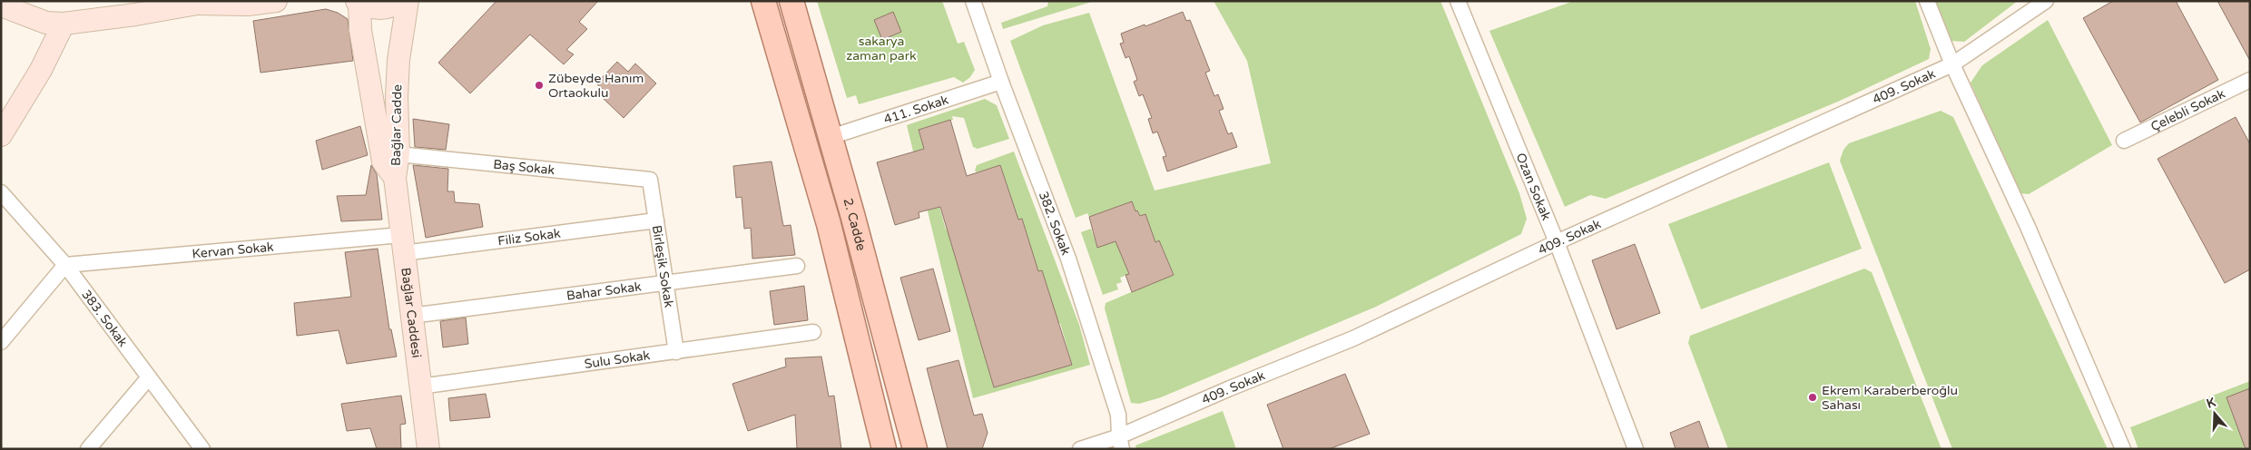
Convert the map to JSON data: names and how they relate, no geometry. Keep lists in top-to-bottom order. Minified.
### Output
{"streets":{"main road":["Bağlar Cadde","2. Cadde","Bağlar Caddesi"],"street":["409. Sokak","411. Sokak","Çelebli Sokak","Baş Sokak","Ozan Sokak","382. Sokak","Filiz Sokak","Kervan Sokak","Birleşik Sokak","Bahar Sokak","383. Sokak","Sulu Sokak"]},"crossings":[["409. Sokak","Ozan Sokak"],["409. Sokak","382. Sokak"],["411. Sokak","382. Sokak"],["411. Sokak","2. Cadde"],["Bağlar Cadde","Baş Sokak"],["Bağlar Cadde","Bağlar Caddesi"],["Baş Sokak","Birleşik Sokak"],["Filiz Sokak","Kervan Sokak"],["Filiz Sokak","Birleşik Sokak"],["Filiz Sokak","Bağlar Caddesi"],["Kervan Sokak","Bağlar Caddesi"],["Kervan Sokak","383. Sokak"],["Birleşik Sokak","Bahar Sokak"],["Birleşik Sokak","Sulu Sokak"],["Bahar Sokak","Bağlar Caddesi"],["Bağlar Caddesi","Sulu Sokak"]],"parks":["sakarya zaman park"],"places":["Zübeyde Hanım Ortaokulu","Ekrem Karaberberoğlu Sahası"],"north":"top"}
